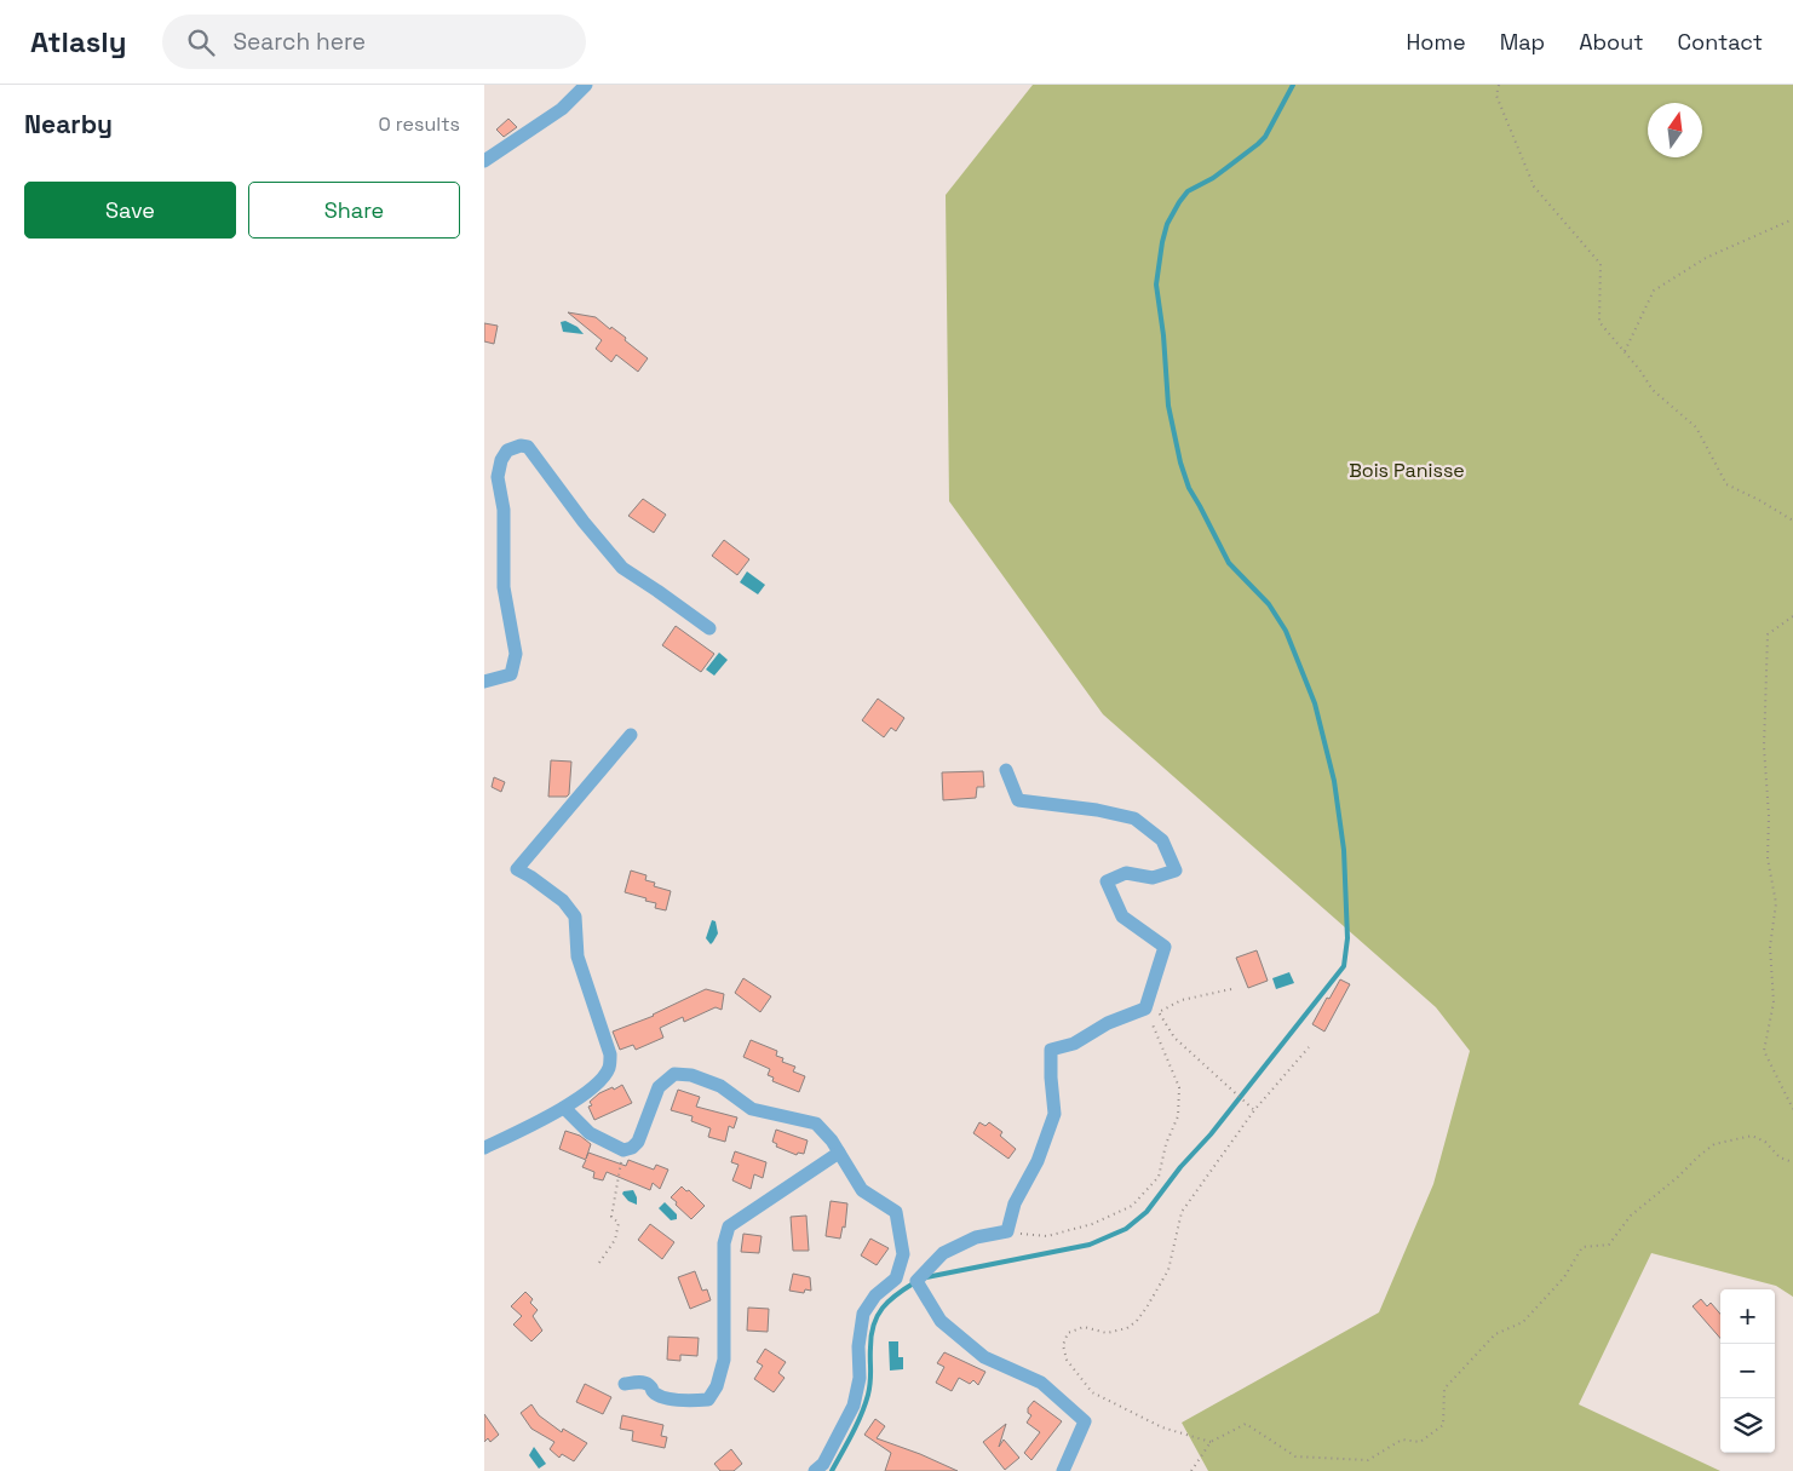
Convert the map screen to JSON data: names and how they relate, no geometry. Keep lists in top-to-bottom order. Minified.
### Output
{"parks":["Bois Panisse"],"north":"top","page":{"header":"Atlasly","search":"Search here","nav":["Home","Map","About","Contact"],"heading":["Nearby","0 results"],"buttons":["Save","Share"],"map_buttons":["+","−"]}}
